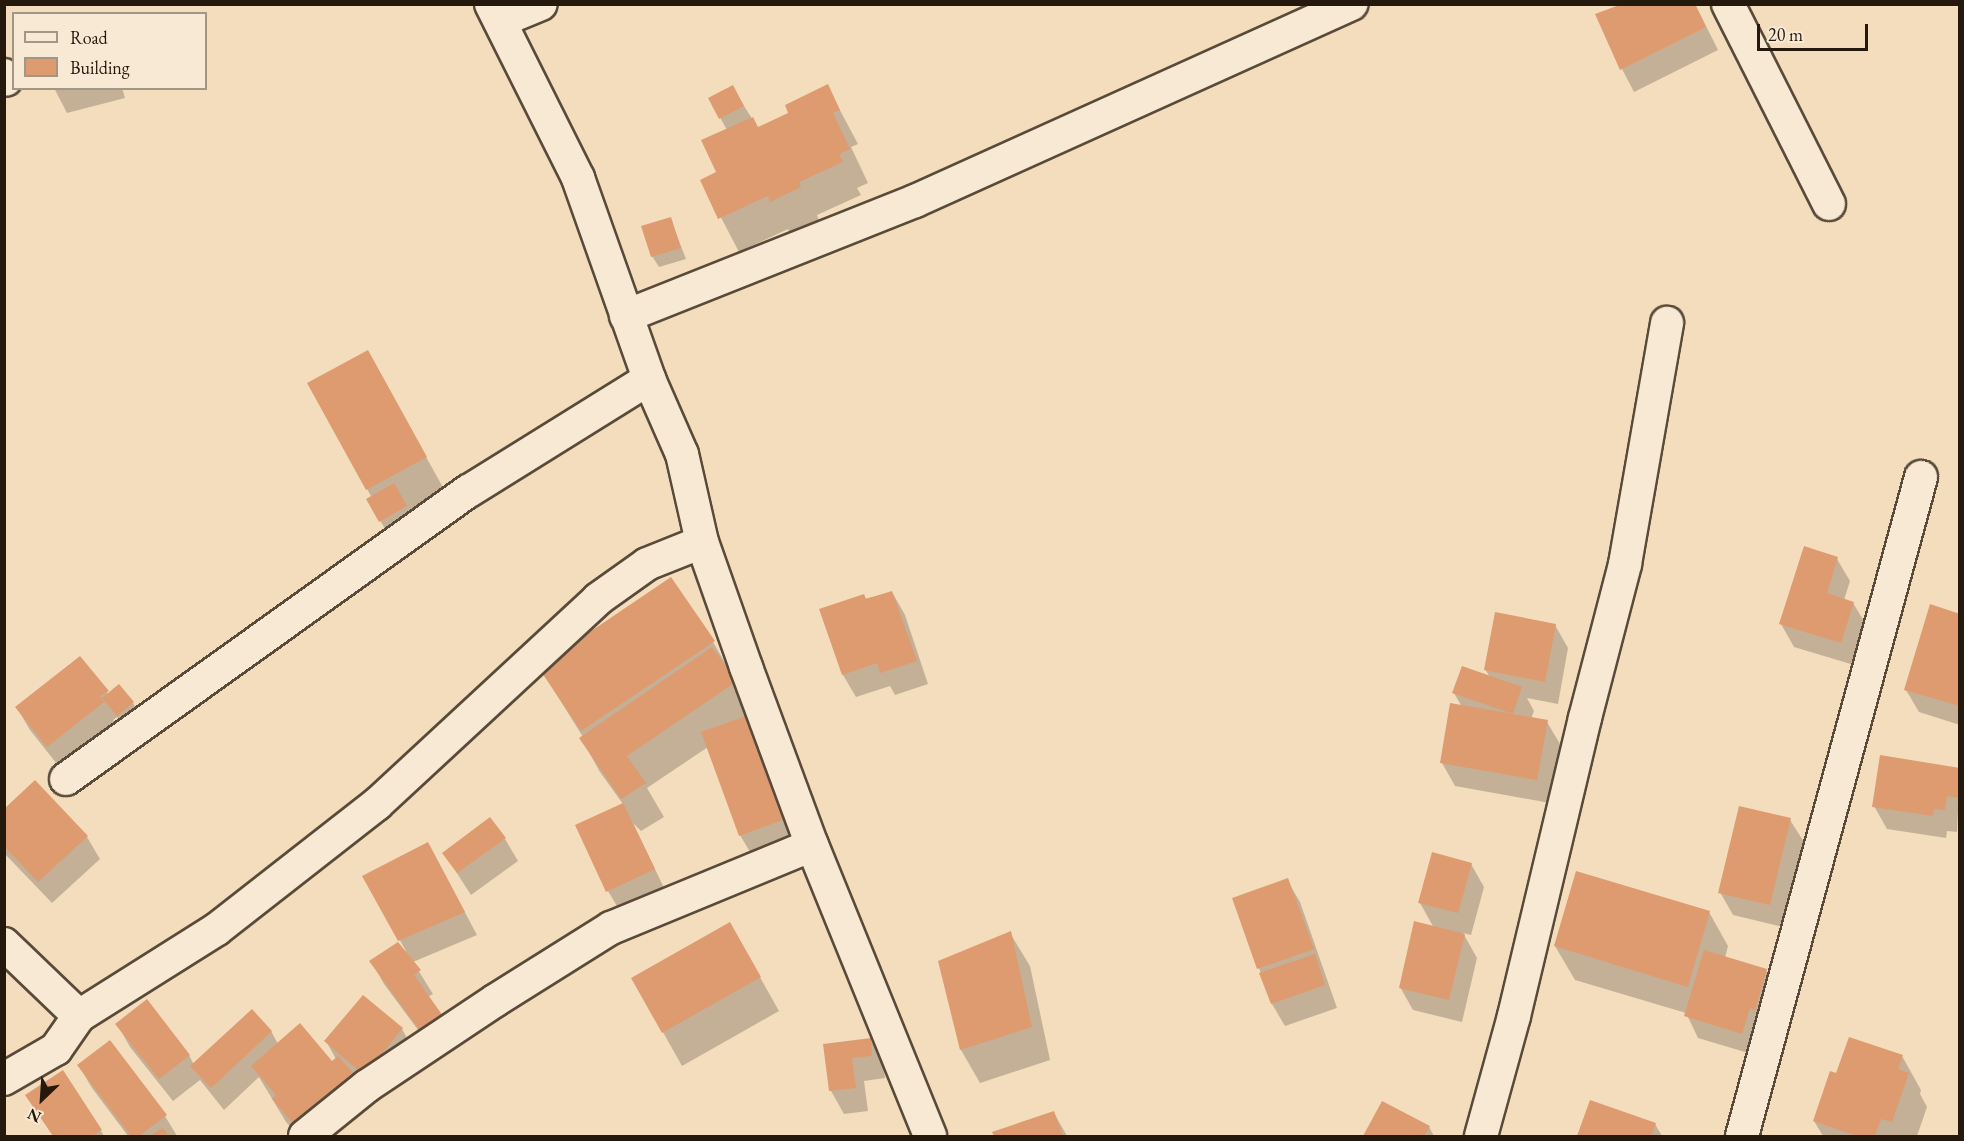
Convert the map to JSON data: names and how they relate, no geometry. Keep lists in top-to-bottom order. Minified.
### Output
{"legend":["Road","Building"],"scale_bar":"20 m","north":"bottom left"}
